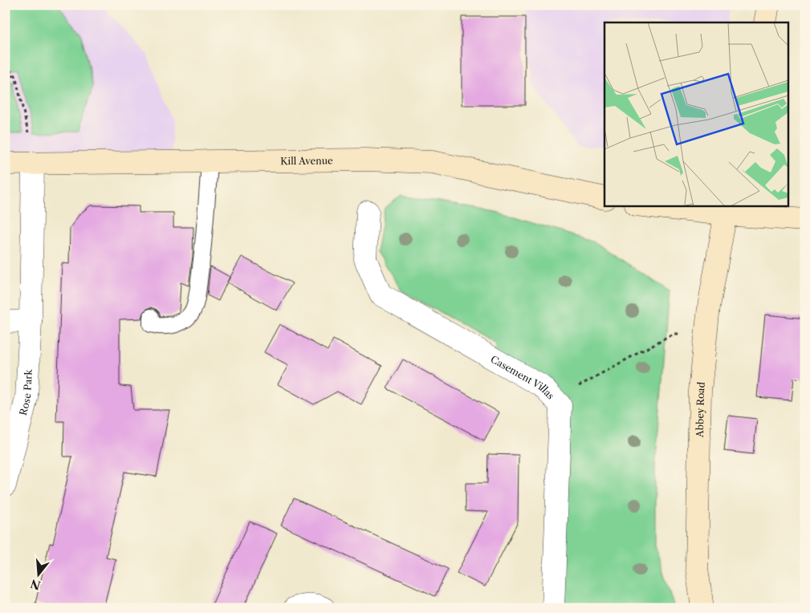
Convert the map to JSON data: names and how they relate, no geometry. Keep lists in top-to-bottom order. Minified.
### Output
{"streets":{"main road":["Kill Avenue","Abbey Road"],"street":["Casement Villas","Rose Park"]},"crossings":[["Kill Avenue","Rose Park"]],"north":"bottom"}
